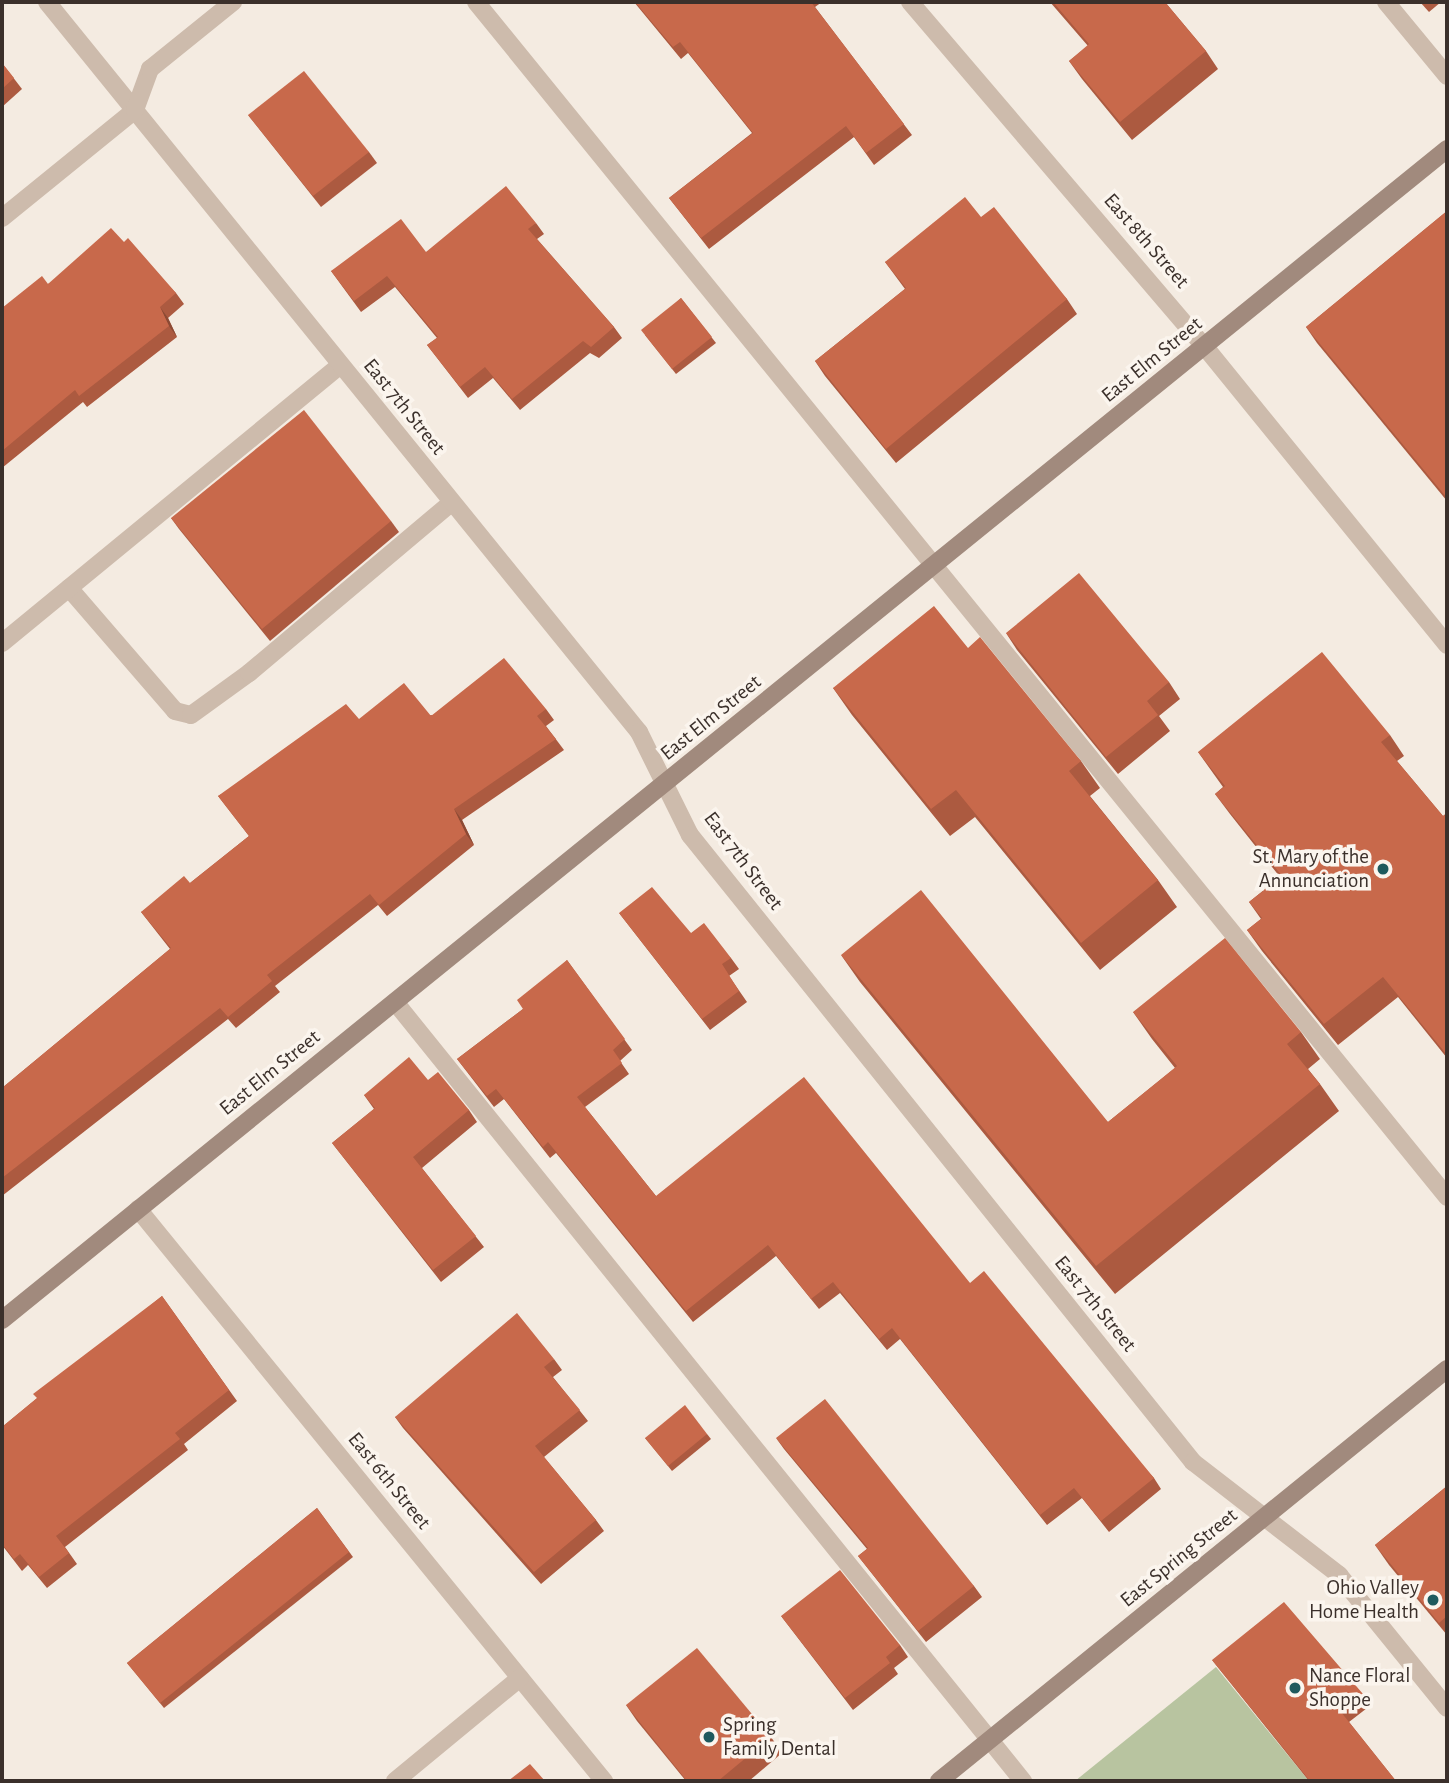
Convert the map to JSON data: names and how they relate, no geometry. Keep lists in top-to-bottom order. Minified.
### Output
{"streets":{"main road":["East Elm Street","East Spring Street"],"street":["East 8th Street","East 7th Street","East 6th Street"]},"crossings":[["East 8th Street","East Elm Street"],["East Elm Street","East 7th Street"],["East Elm Street","East 6th Street"],["East 7th Street","East Spring Street"]],"places":["St. Mary of the Annunciation","Ohio Valley Home Health","Nance Floral Shoppe","Spring Family Dental"]}
